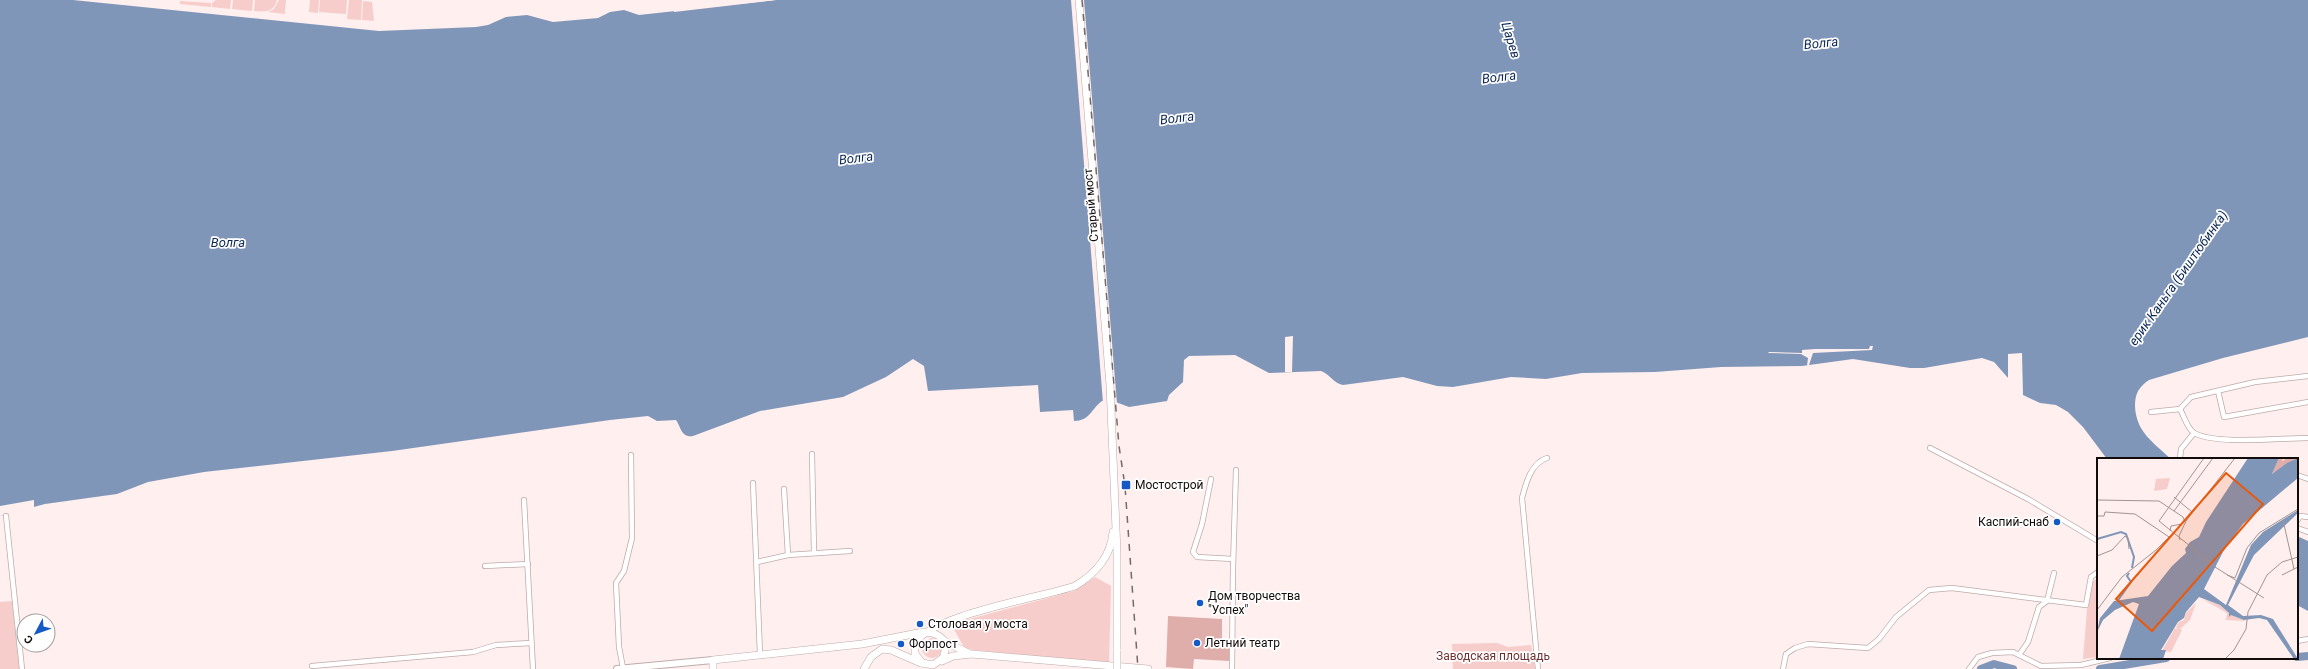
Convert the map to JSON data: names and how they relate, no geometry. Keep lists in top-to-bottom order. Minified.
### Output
{"streets":{"main road":["Старый мост"]},"water":["Царев","Волга","ерик Каньга (Биштюбинка)"],"parks":["Заводская площадь"],"places":{"transit":["Мостострой"],"other":["Каспий-снаб","Дом творчества \"Успех\"","Столовая у моста","Летний театр","Форпост"]},"north":"bottom left"}
